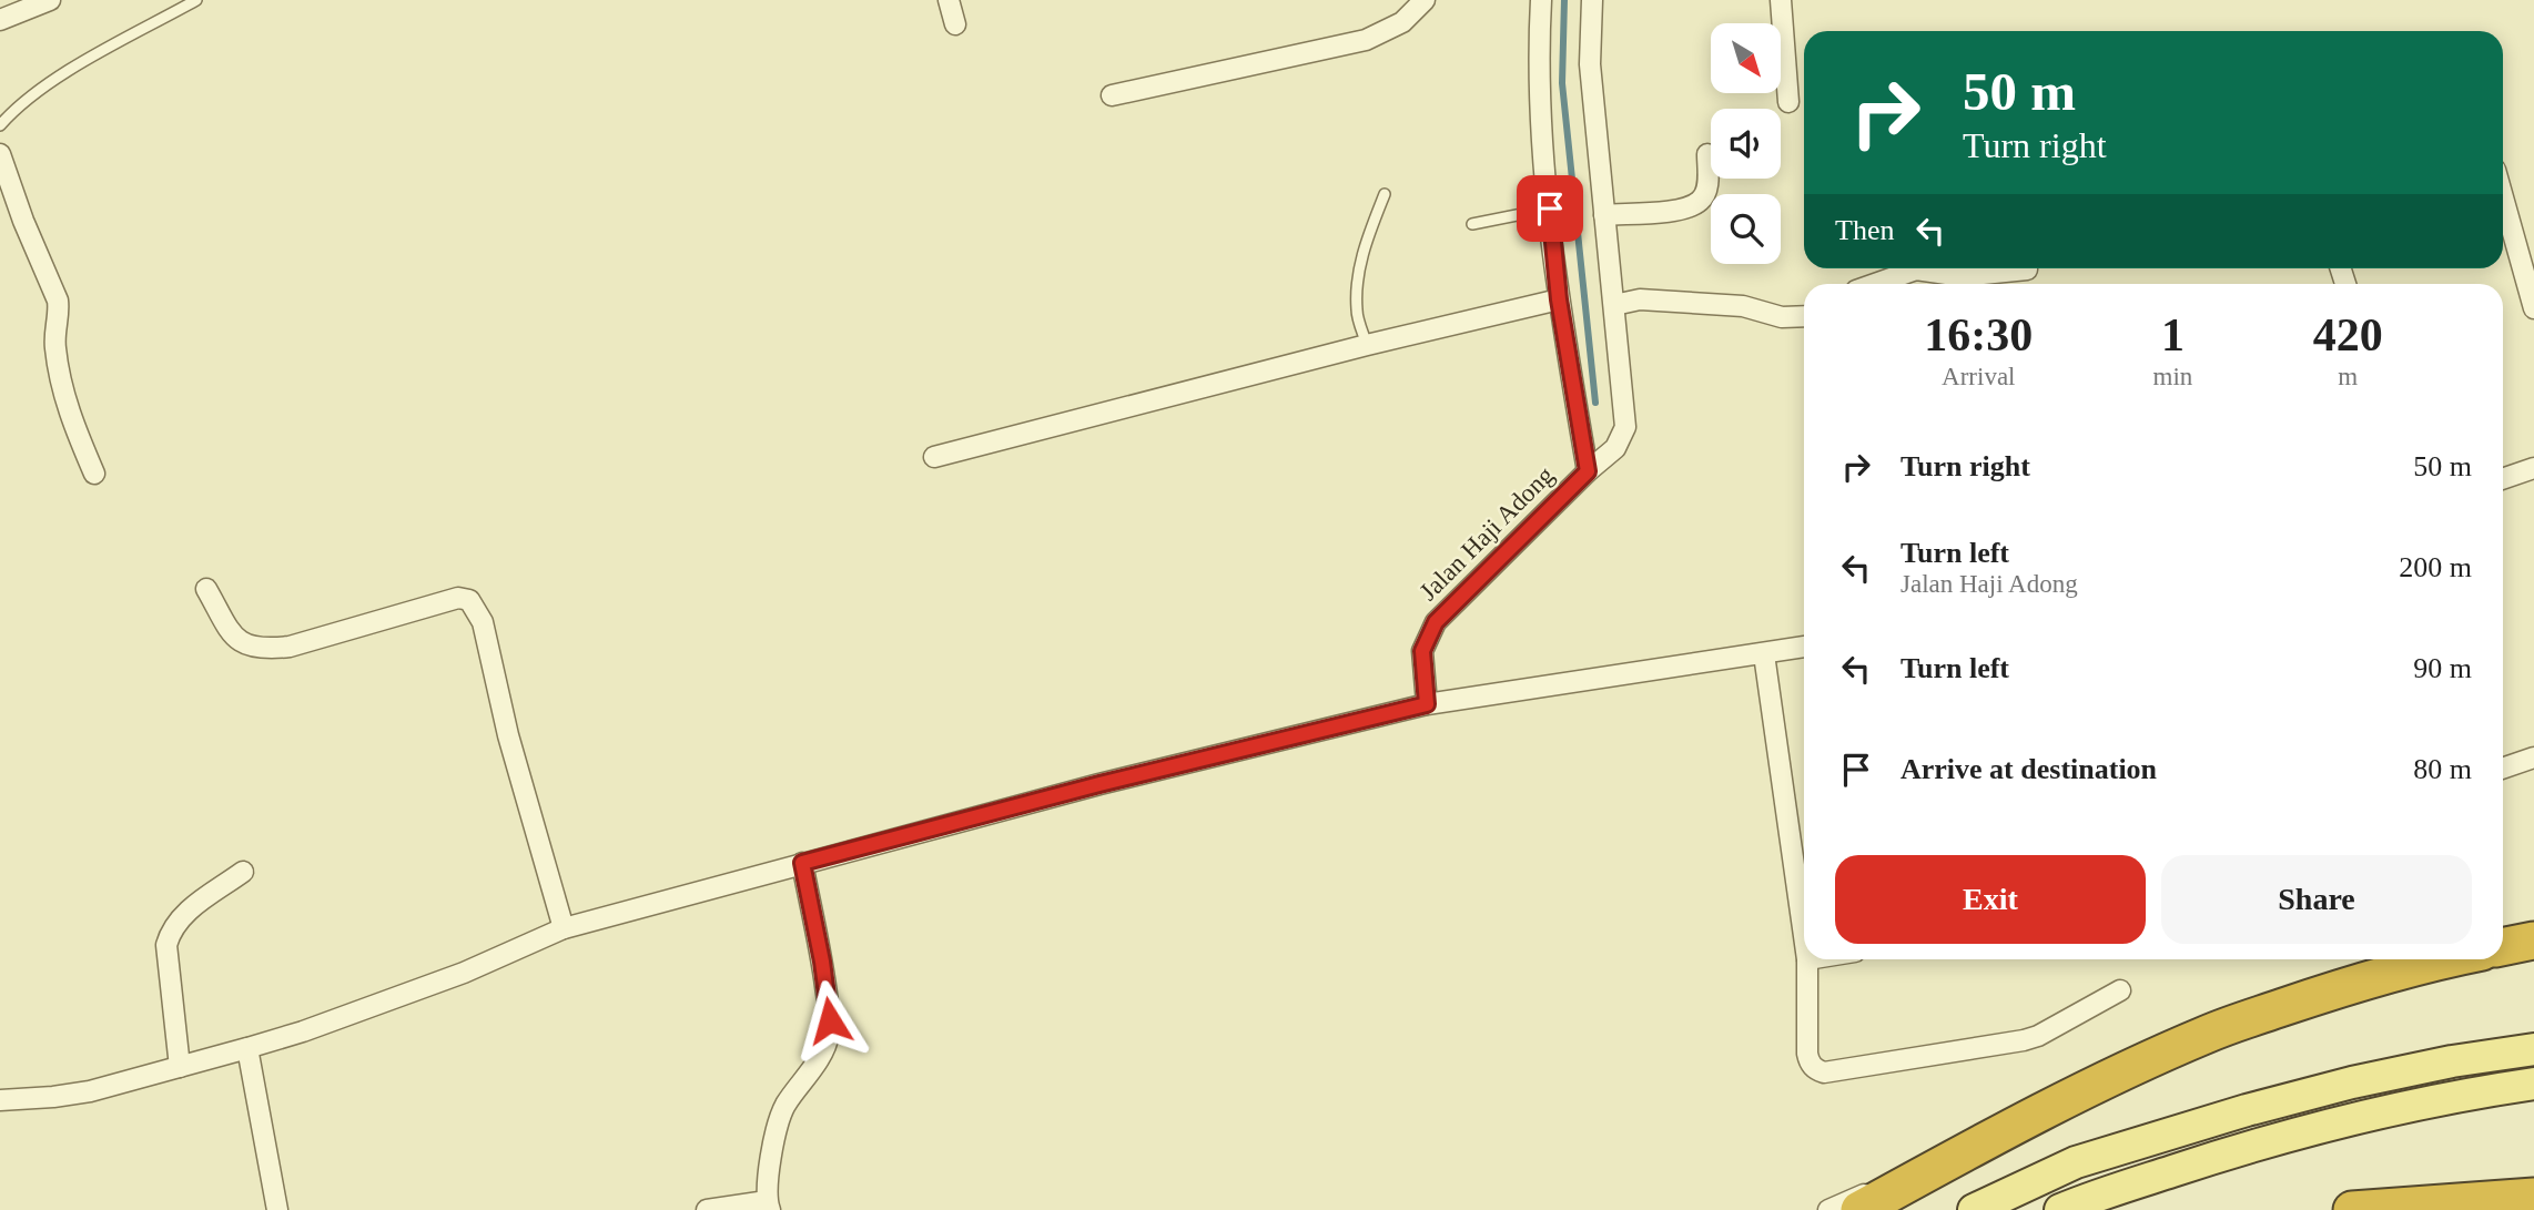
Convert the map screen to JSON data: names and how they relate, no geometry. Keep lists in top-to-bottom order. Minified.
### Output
{"streets":{"street":["Jalan Haji Adong"]},"north":"bottom right","page":{"turn":["50 m","Turn right"],"then":"Then","eta":["16:30","Arrival","1","min","420","m"],"list":[{"name":"Turn right","value":"50 m"},{"name":"Turn left","note":"Jalan Haji Adong","value":"200 m"},{"name":"Turn left","value":"90 m"},{"name":"Arrive at destination","value":"80 m"}],"buttons":["Exit","Share"]}}
